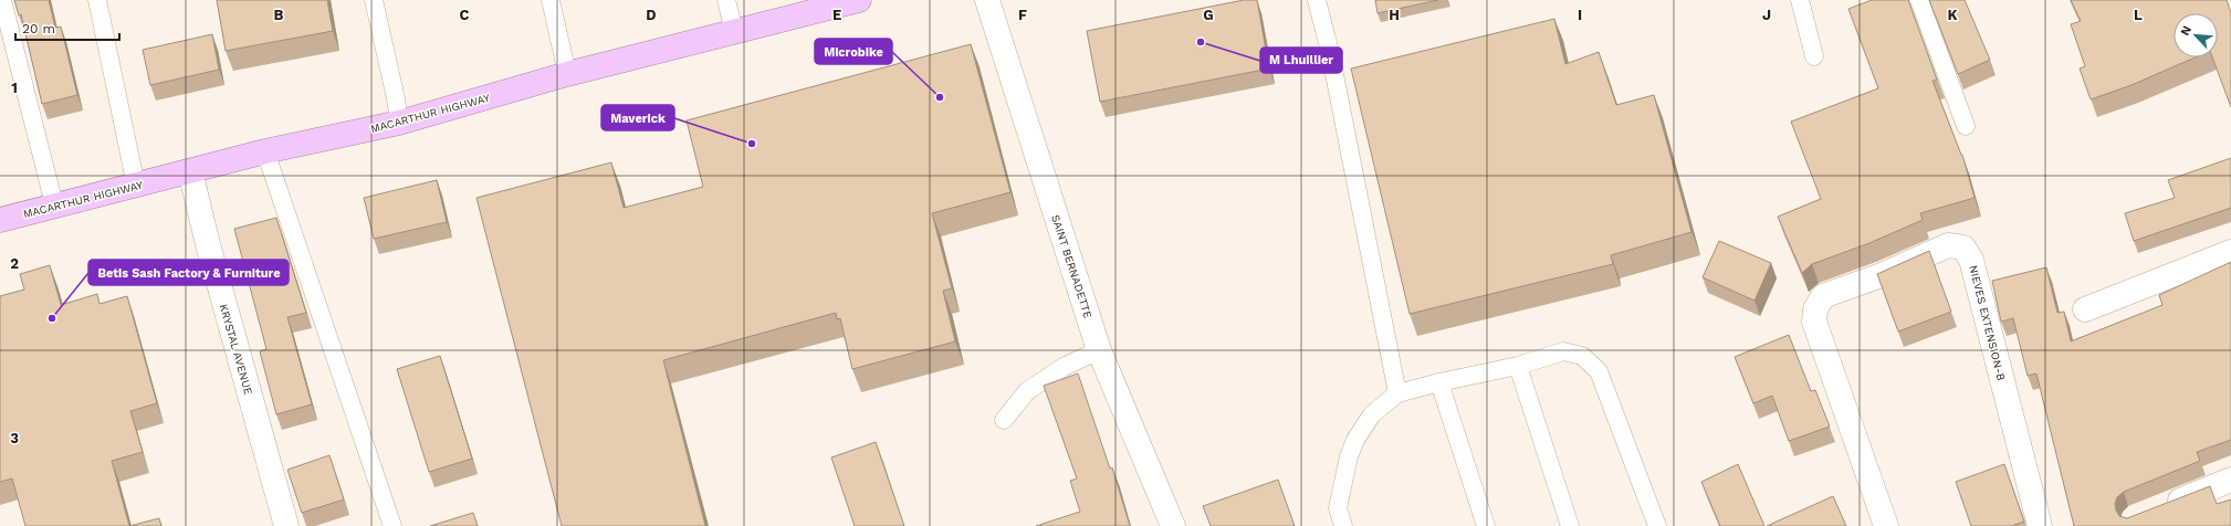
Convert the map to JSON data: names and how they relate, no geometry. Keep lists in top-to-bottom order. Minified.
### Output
{"streets":{"highway":["MACARTHUR HIGHWAY"],"street":["SAINT BERNADETTE","NIEVES EXTENSION-B","KRYSTAL AVENUE"]},"crossings":[["MACARTHUR HIGHWAY","KRYSTAL AVENUE"]],"places":["M Lhuillier","Microbike","Maverick","Betis Sash Factory & Furniture"],"scale_bar":"20 m","north":"top left","grid":{"columns":["B","C","D","E","F","G","H","I","J","K","L"],"rows":["1","2","3"]}}
